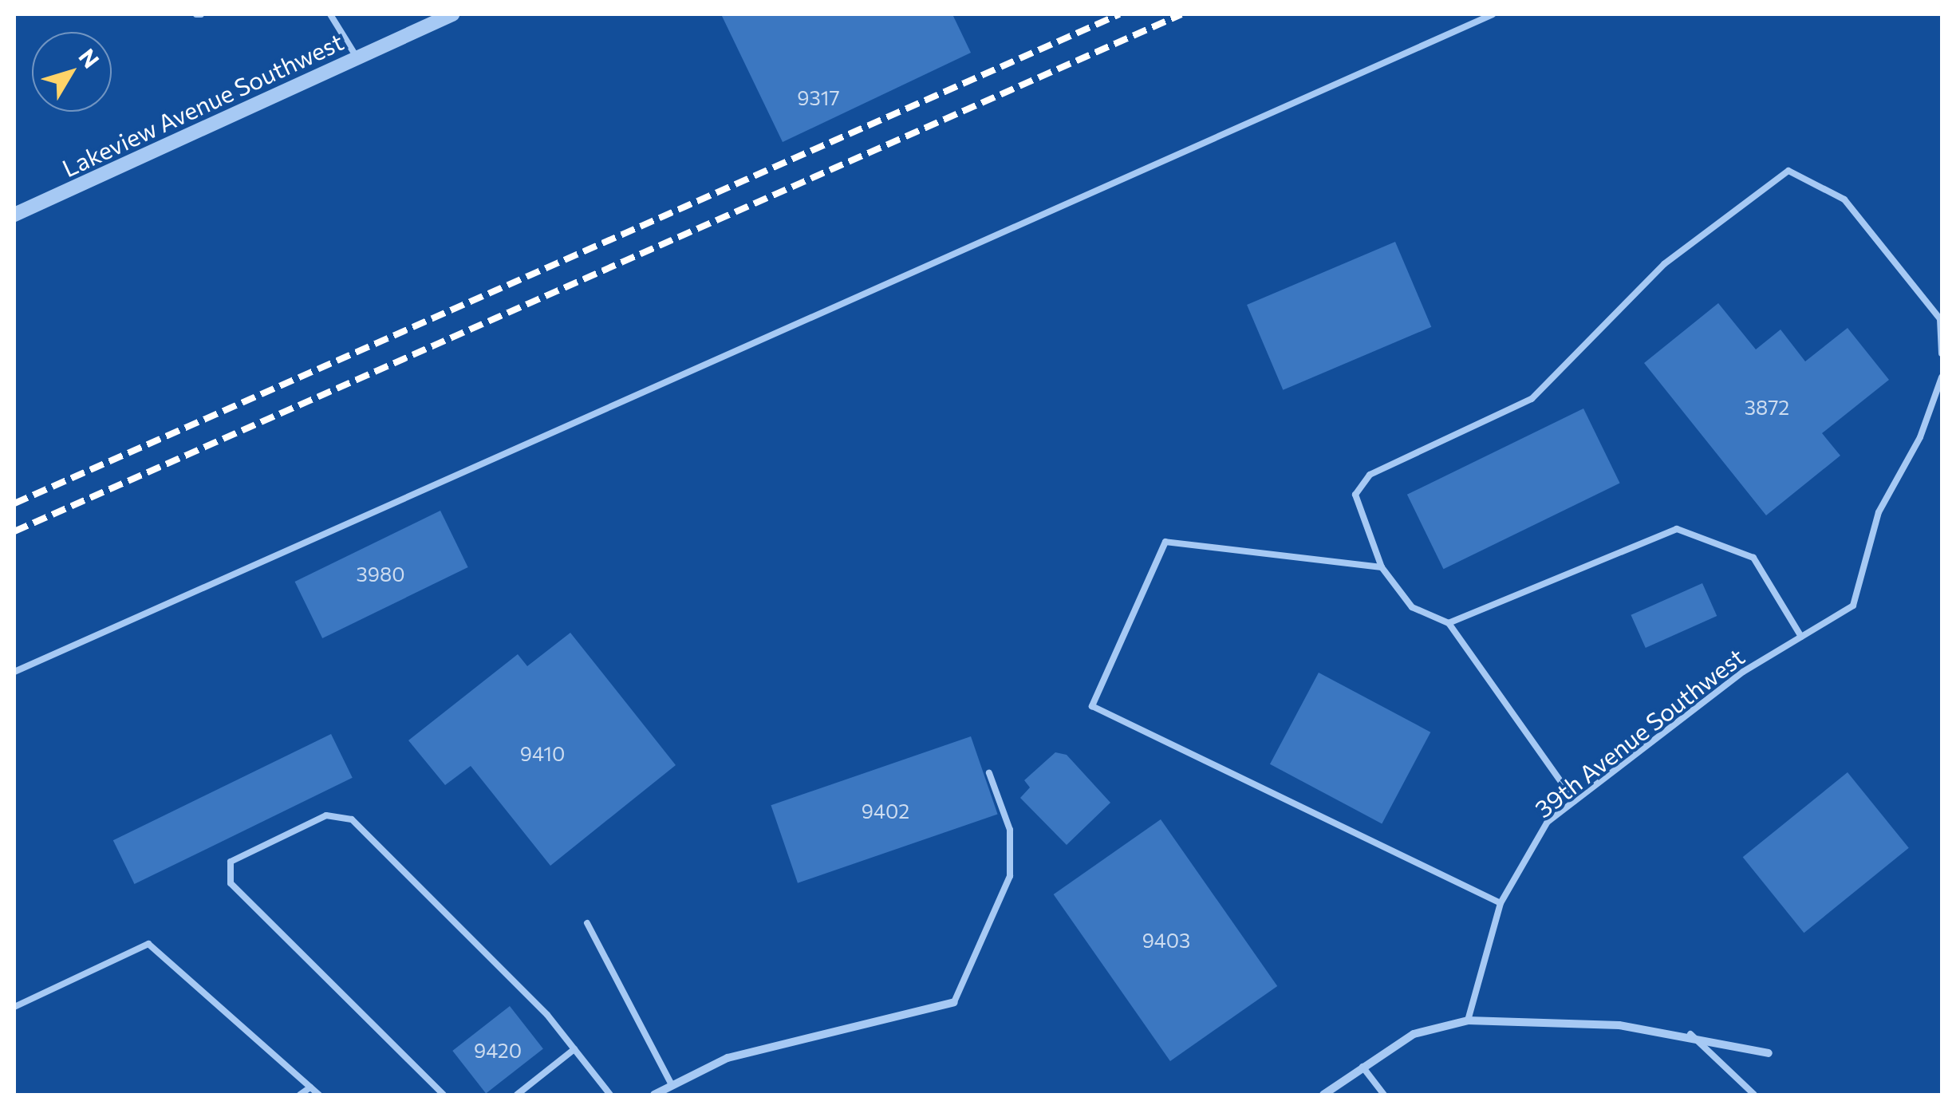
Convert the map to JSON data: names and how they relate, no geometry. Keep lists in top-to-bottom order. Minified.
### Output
{"streets":{"street":["Lakeview Avenue Southwest"],"lane":["39th Avenue Southwest"]},"house_numbers":["9317","3872","3980","9410","9402","9403","9420"],"north":"top right"}
